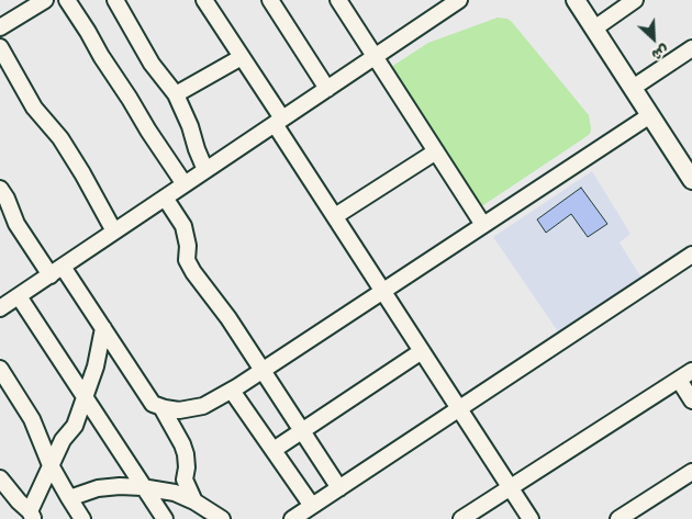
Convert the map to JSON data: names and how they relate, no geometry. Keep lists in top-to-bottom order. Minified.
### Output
{"north":"bottom right"}
